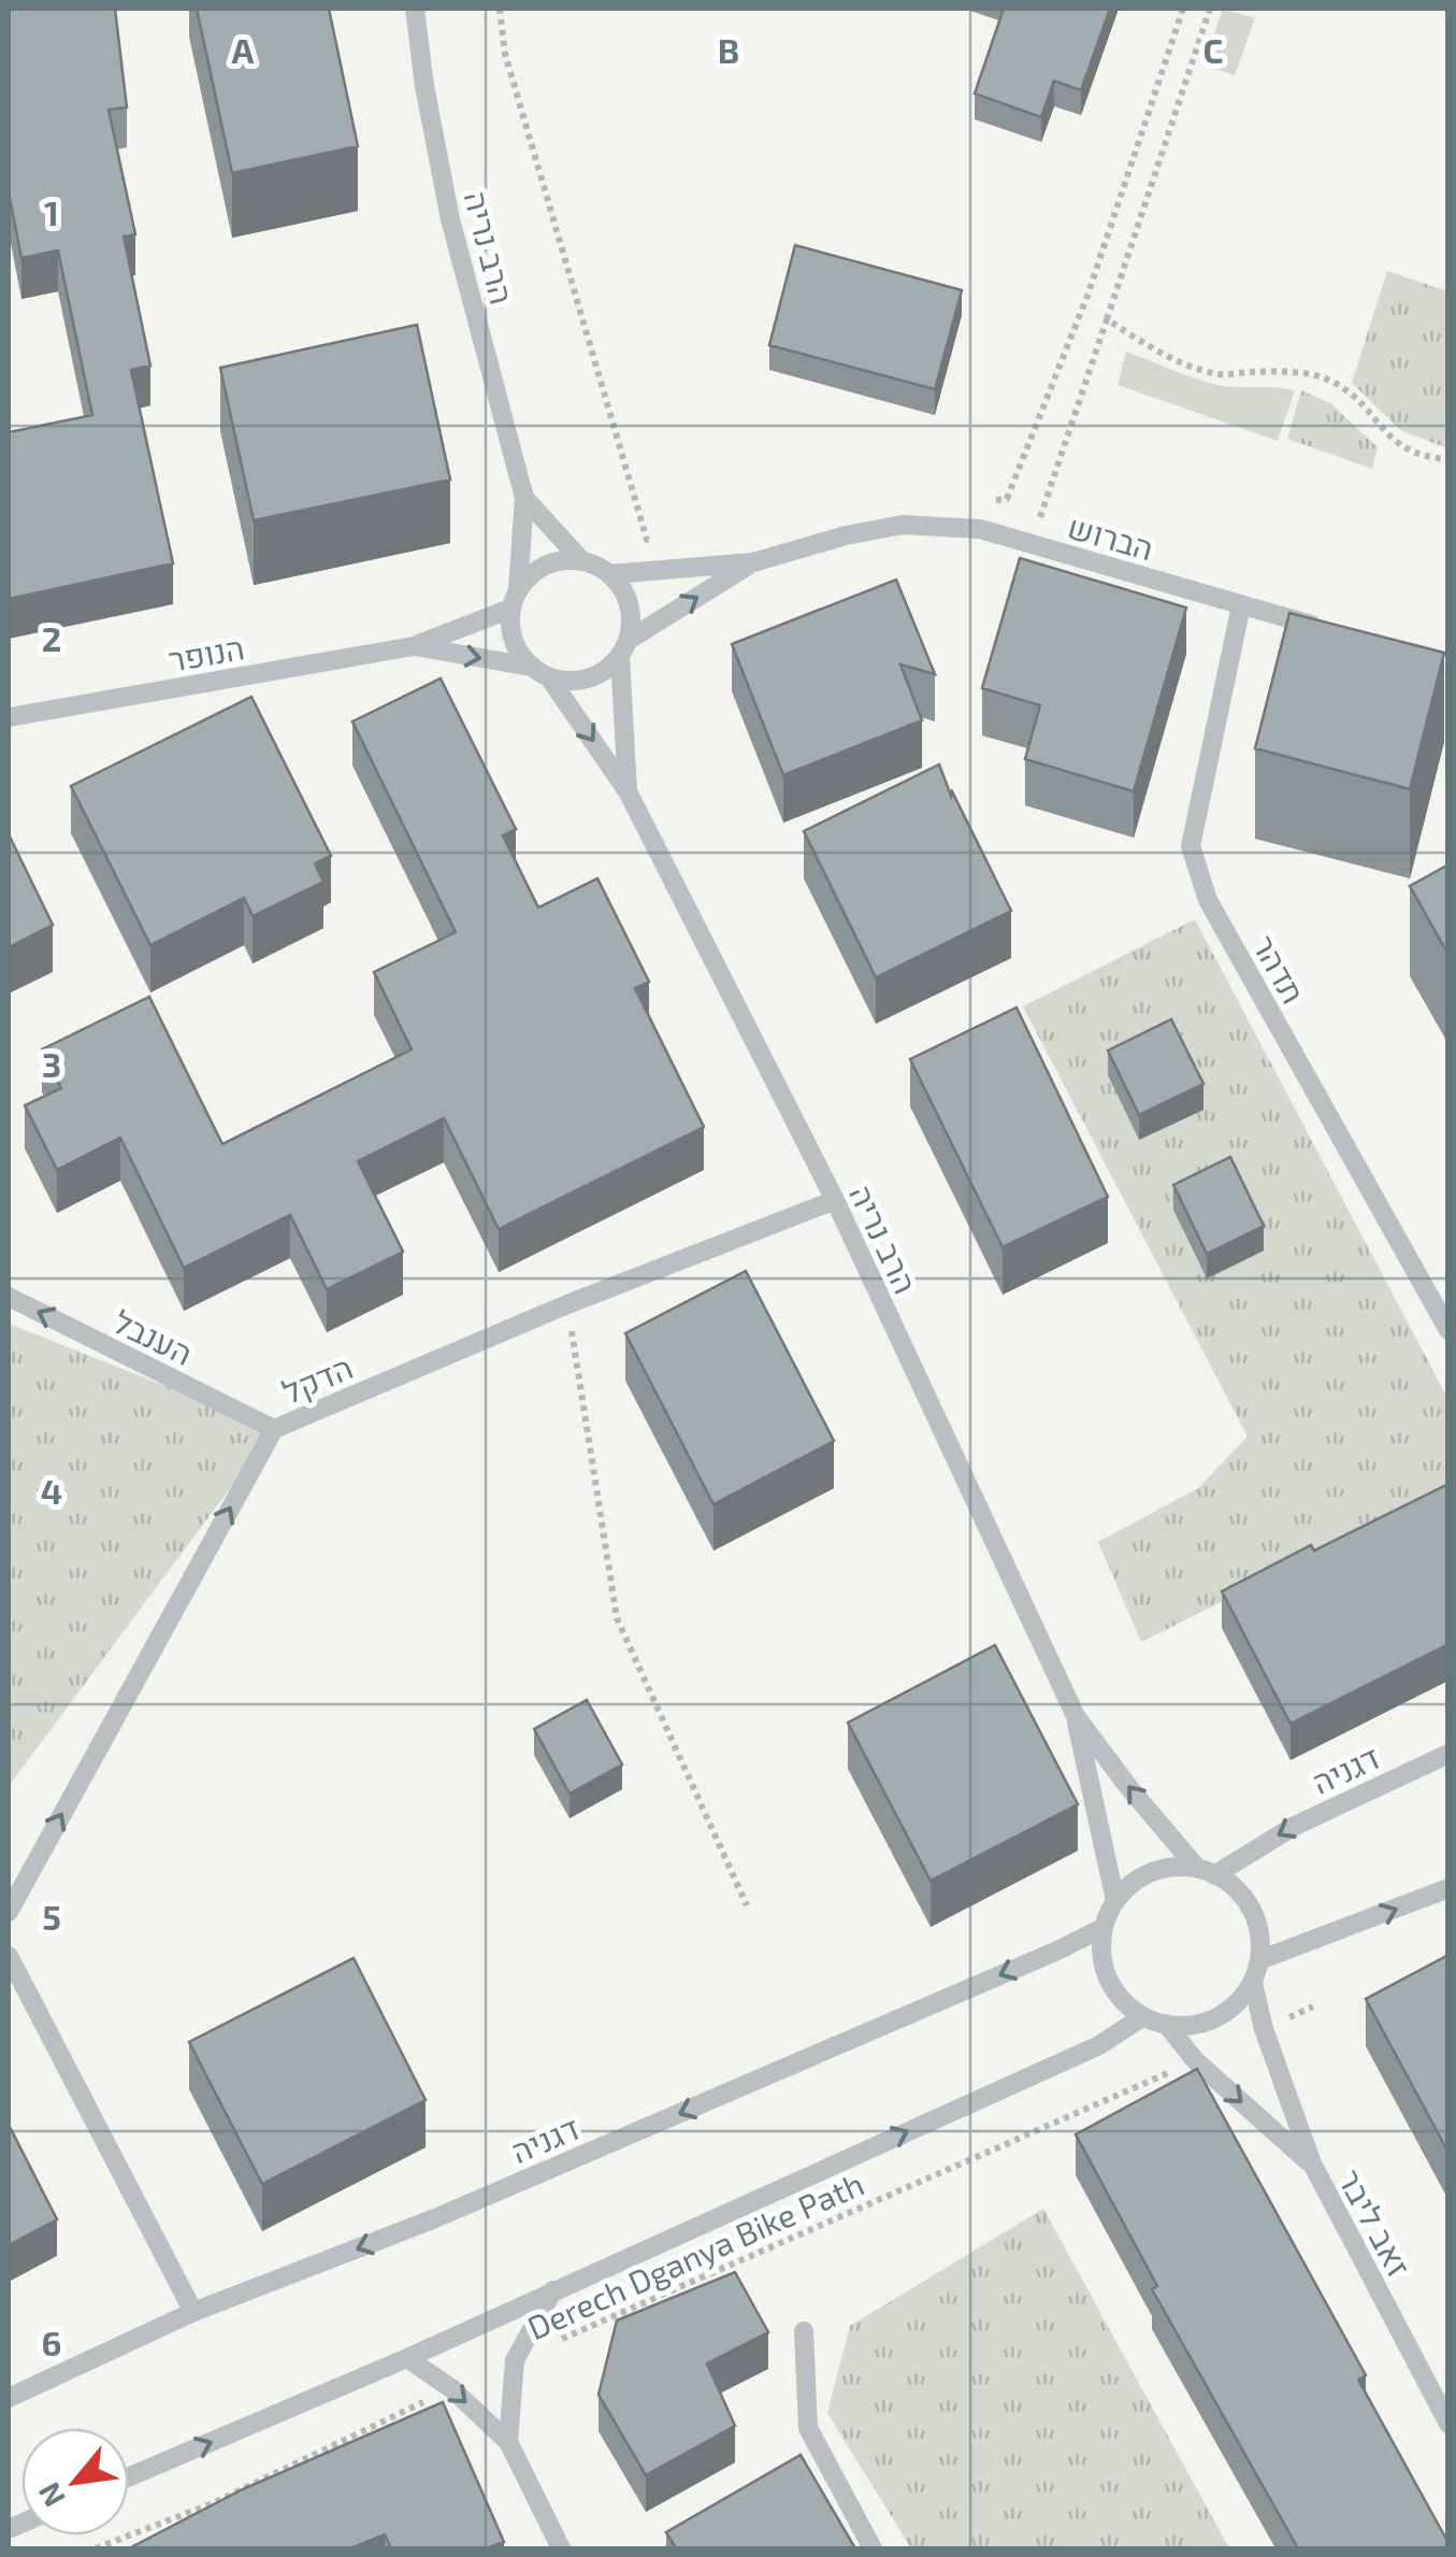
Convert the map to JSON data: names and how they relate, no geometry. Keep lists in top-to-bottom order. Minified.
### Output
{"streets":{"street":["הרב נריה","הברוש","הנופר","תדהר","הענבל","הדקל","דגניה","זאב ליבר"],"path":["Derech Dganya Bike Path"]},"crossings":[["הרב נריה","הברוש"],["הרב נריה","הנופר"],["הרב נריה","הדקל"],["הרב נריה","דגניה"],["הרב נריה","זאב ליבר"],["הברוש","הנופר"],["הברוש","תדהר"],["הענבל","הדקל"],["דגניה","זאב ליבר"],["זאב ליבר","Derech Dganya Bike Path"]],"one_way":["הענבל","הדקל"],"north":"bottom left","grid":{"columns":["A","B","C"],"rows":["1","2","3","4","5","6"]}}
